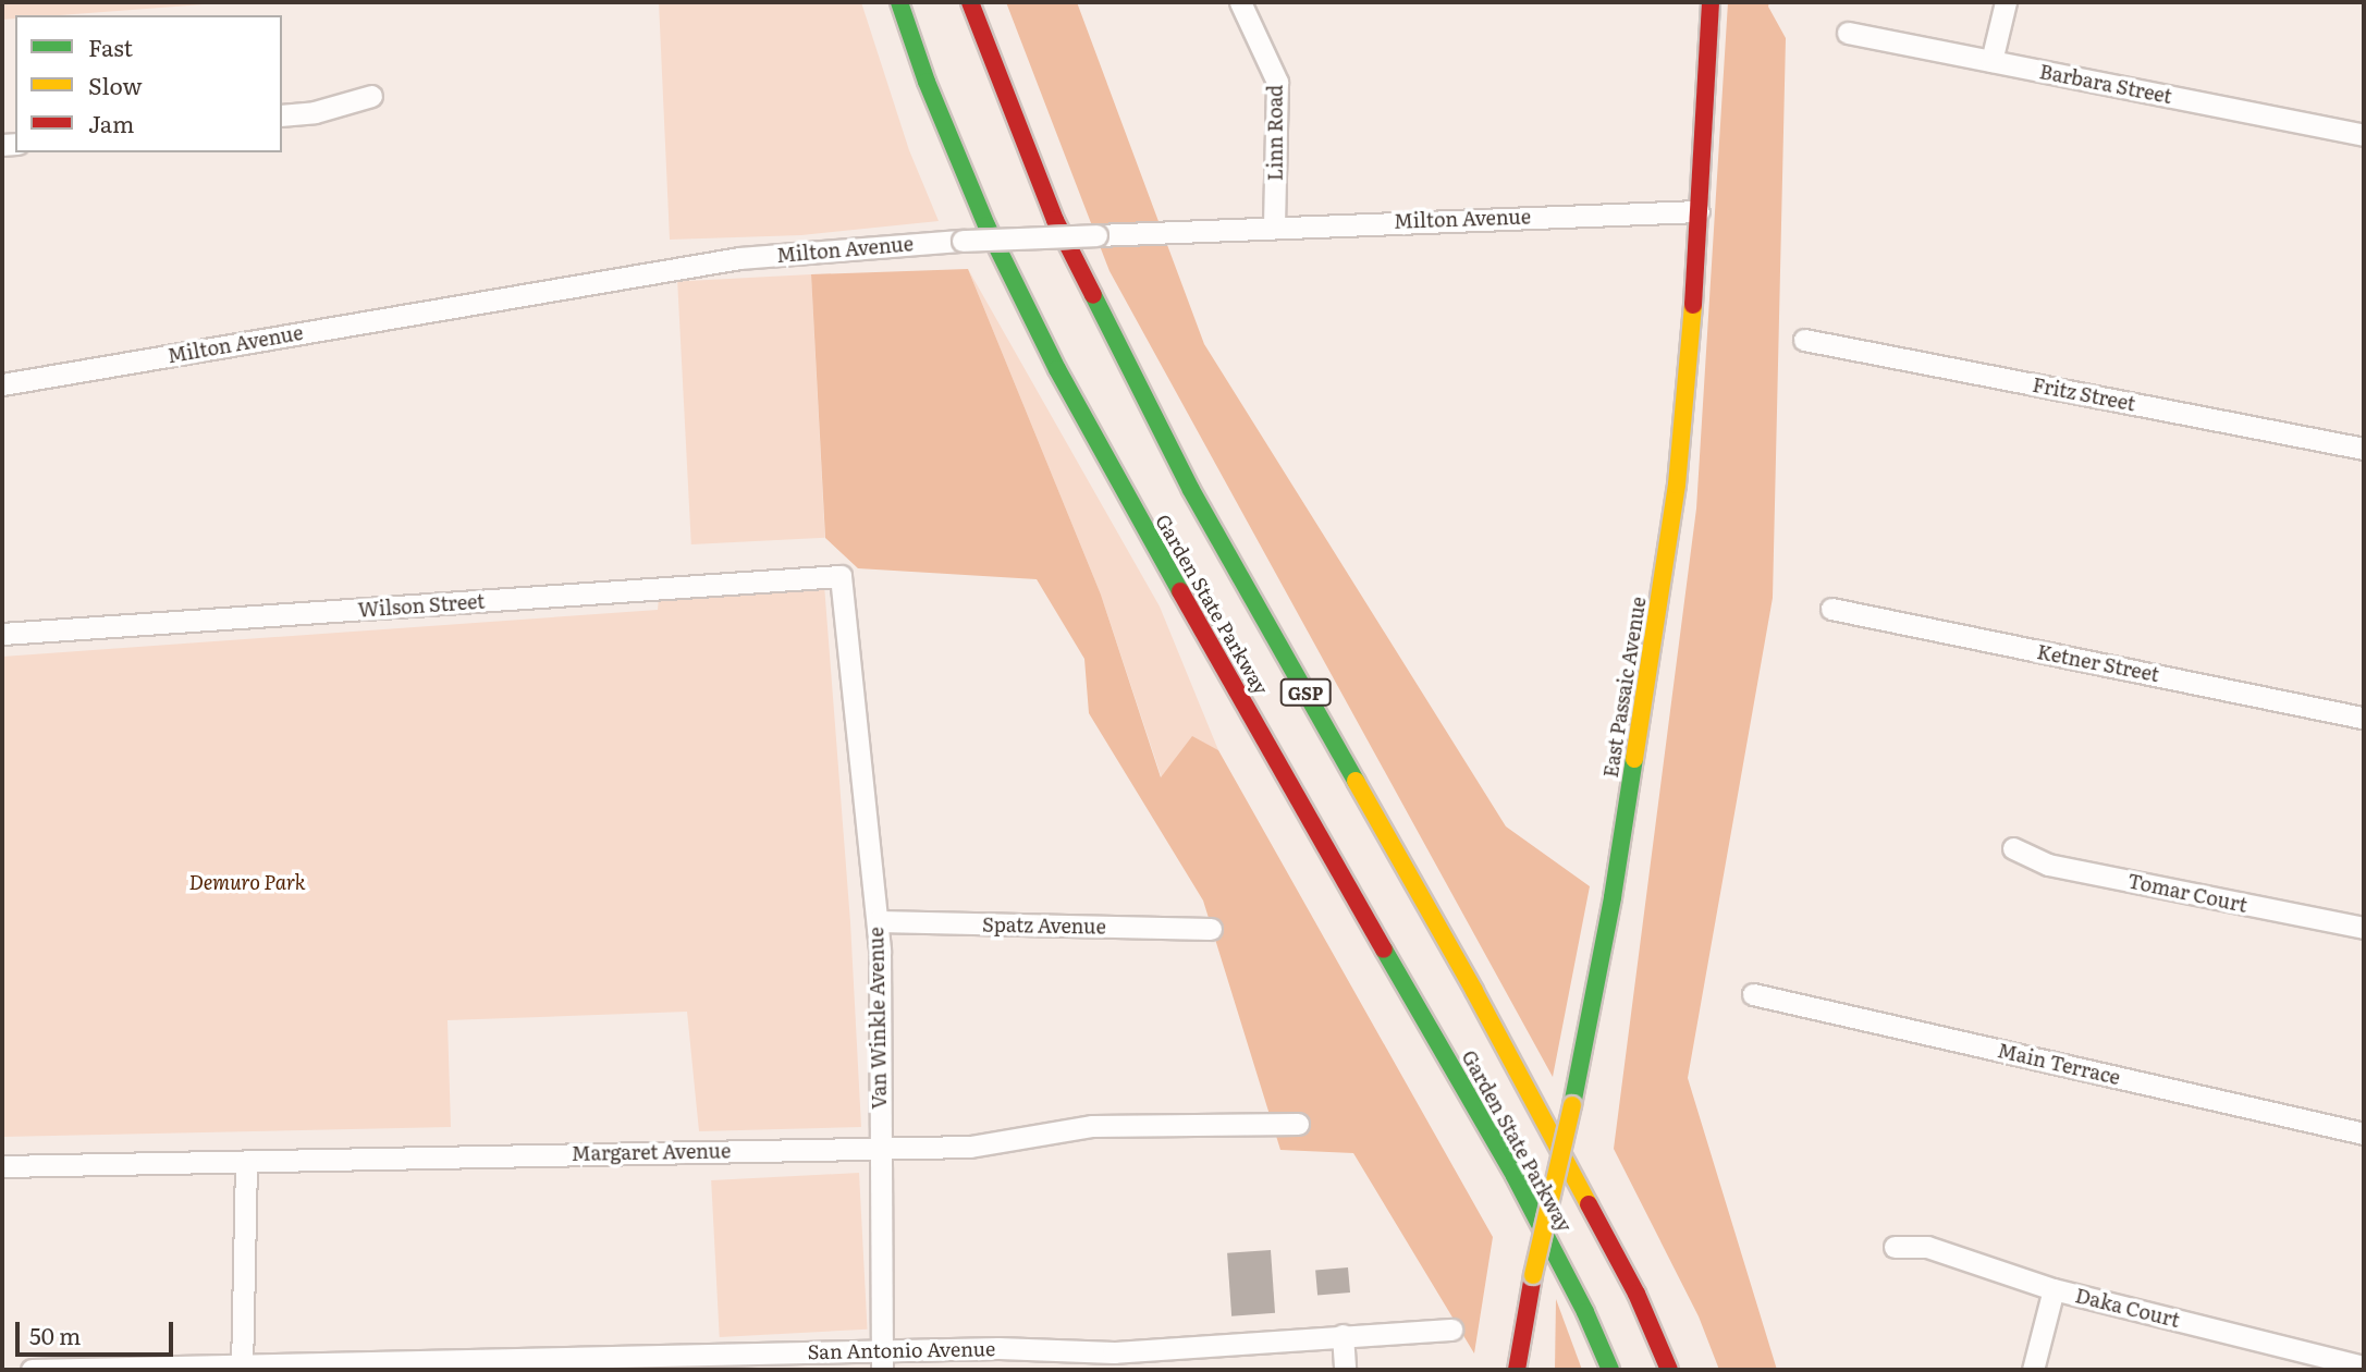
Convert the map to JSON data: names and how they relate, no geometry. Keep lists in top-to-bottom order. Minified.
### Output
{"streets":{"main road":["Garden State Parkway","East Passaic Avenue","GSP"],"street":["Barbara Street","Linn Road","Milton Avenue","Fritz Street","Wilson Street","Ketner Street","Tomar Court","Spatz Avenue","Van Winkle Avenue","Main Terrace","Margaret Avenue","Daka Court","San Antonio Avenue"]},"crossings":[["Linn Road","Milton Avenue"],["Milton Avenue","East Passaic Avenue"],["Wilson Street","Van Winkle Avenue"],["Spatz Avenue","Van Winkle Avenue"],["Van Winkle Avenue","Margaret Avenue"],["Van Winkle Avenue","San Antonio Avenue"]],"parks":["Demuro Park"],"legend":["Fast","Slow","Jam"],"scale_bar":"50 m"}
